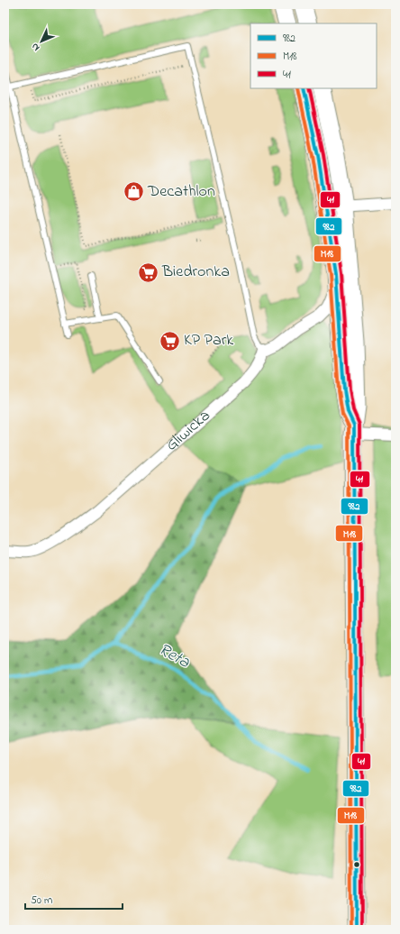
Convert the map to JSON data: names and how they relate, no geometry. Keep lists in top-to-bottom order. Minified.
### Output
{"streets":{"street":["Gliwicka"]},"water":["Reta"],"places":{"shop":["Decathlon"],"supermarket":["Biedronka","KP Park"]},"lines":["transit line 982","transit line M18","transit line 41"],"legend":["982","M18","41"],"scale_bar":"50 m","north":"bottom left"}
